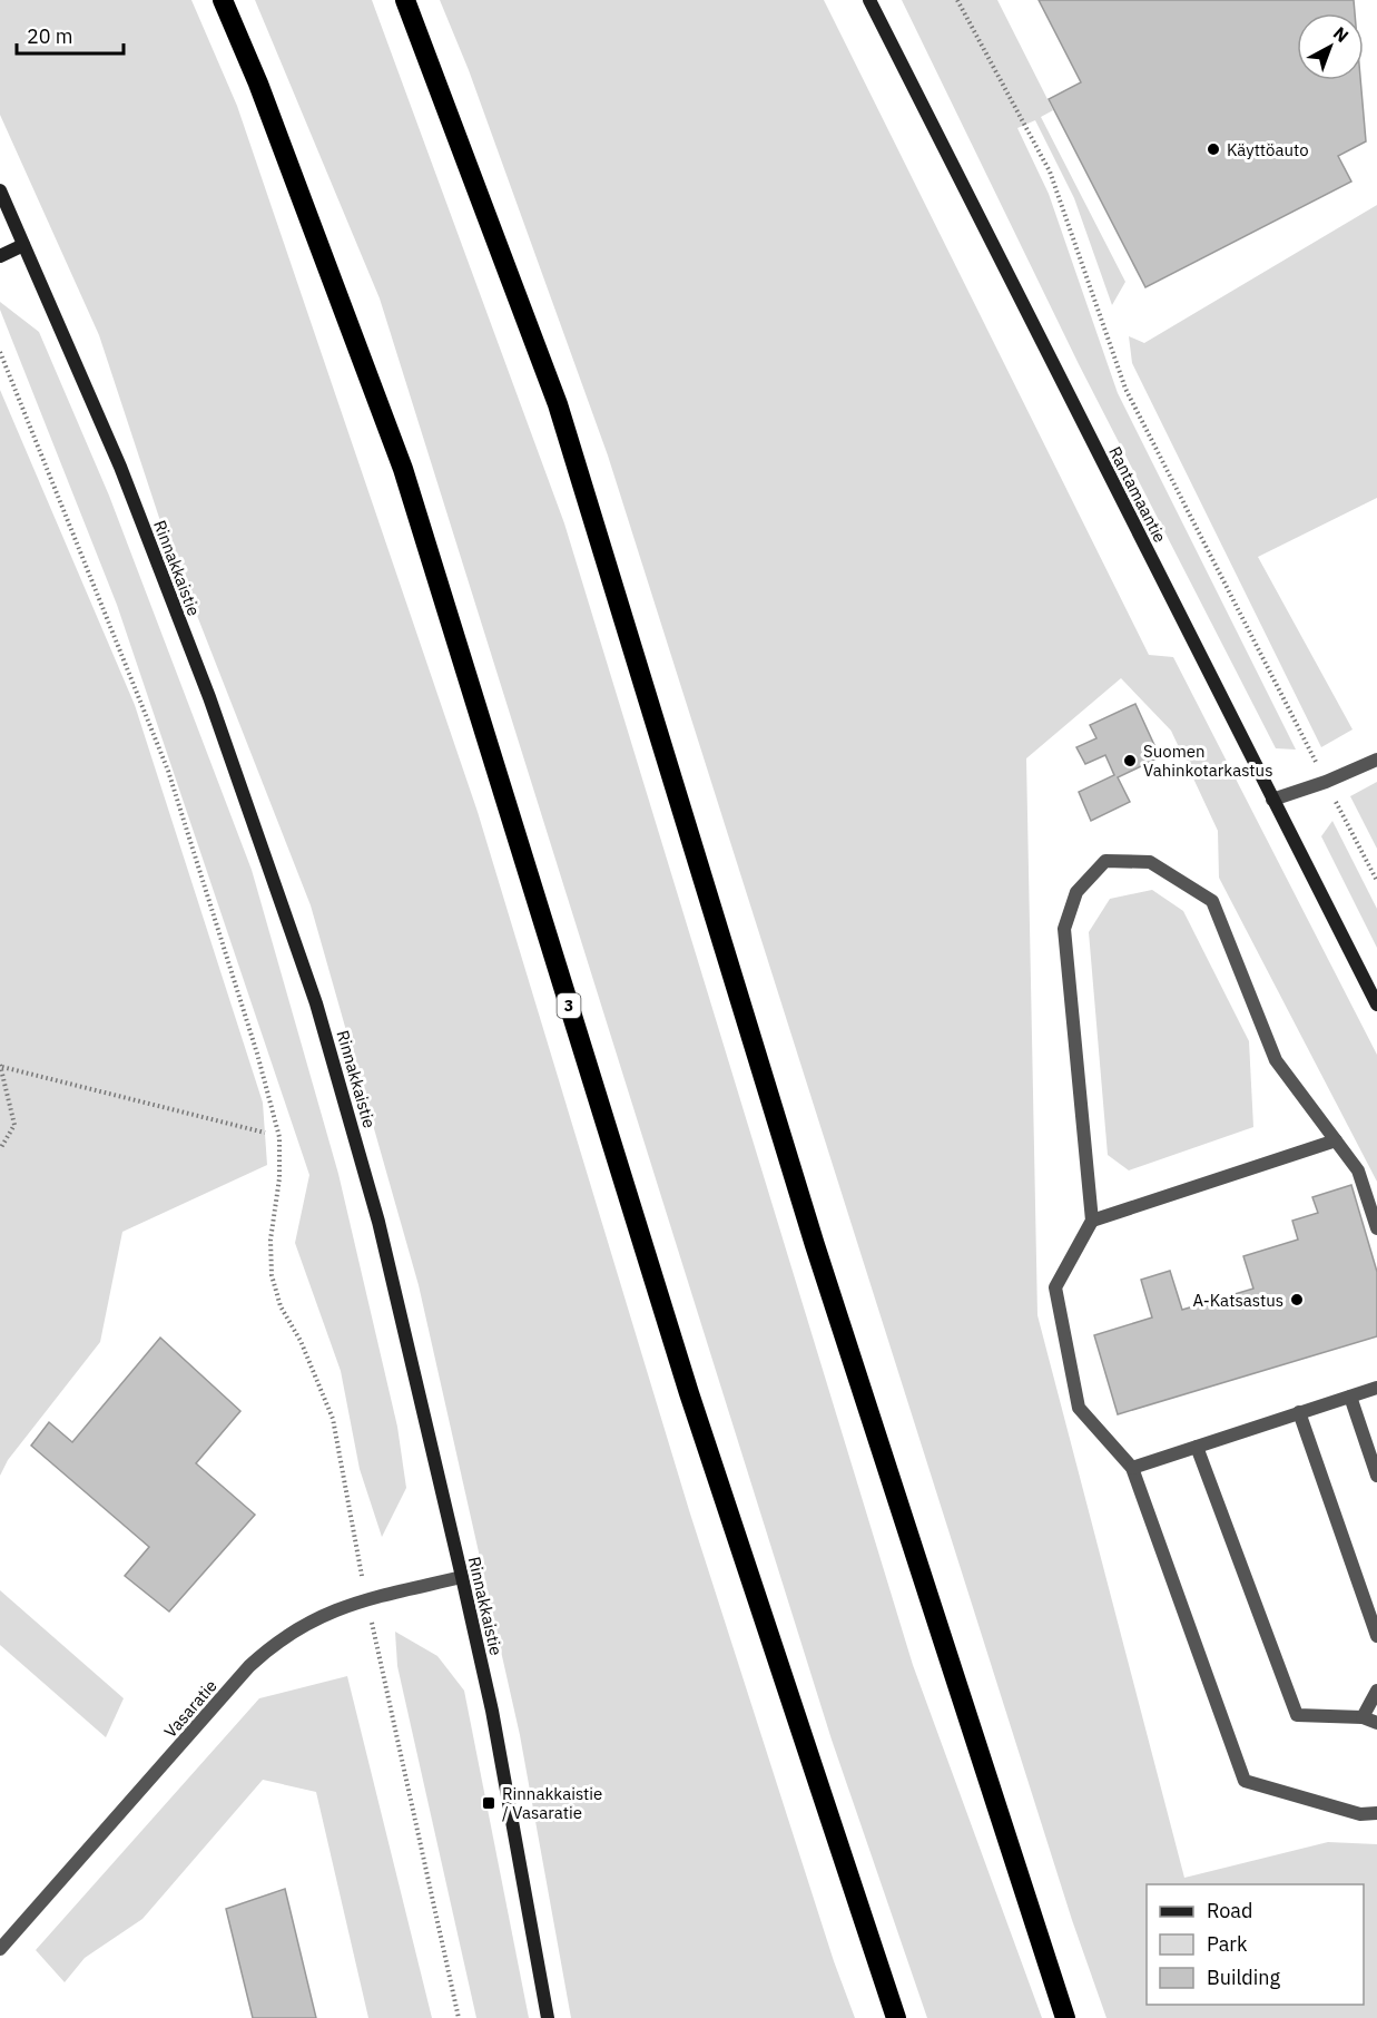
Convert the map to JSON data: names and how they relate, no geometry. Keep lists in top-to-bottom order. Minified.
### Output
{"streets":{"highway":["3"],"street":["Rantamaantie","Rinnakkaistie","Vasaratie"]},"crossings":[["Rinnakkaistie","Vasaratie"]],"places":{"other":["Käyttöauto","Suomen Vahinkotarkastus","A-Katsastus"],"transit":["Rinnakkaistie / Vasaratie"]},"legend":["Road","Park","Building"],"scale_bar":"20 m","north":"top right"}
